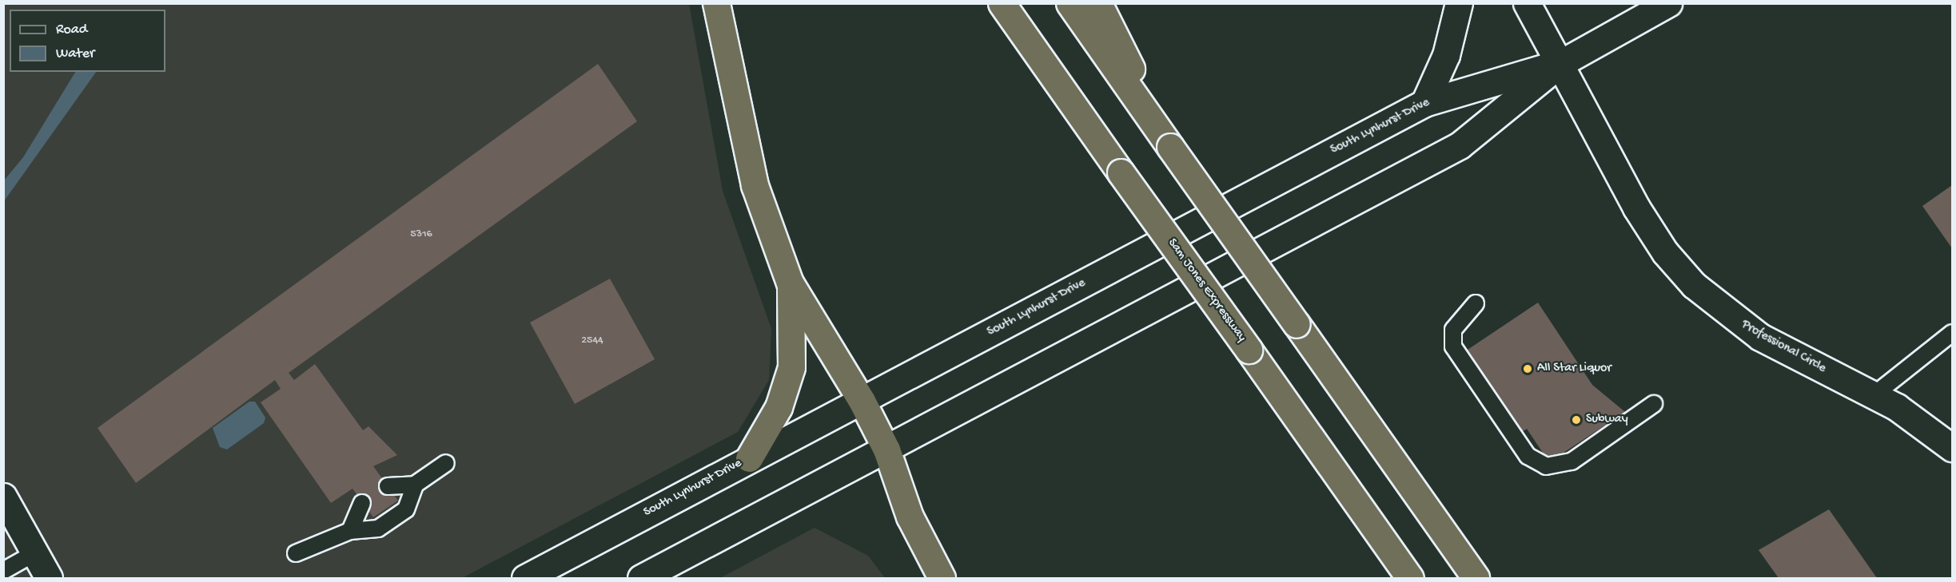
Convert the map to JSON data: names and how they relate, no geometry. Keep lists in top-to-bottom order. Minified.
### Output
{"streets":{"highway":["Sam Jones Expressway"],"main road":["South Lynhurst Drive","Professional Circle"]},"crossings":[["South Lynhurst Drive","Professional Circle"]],"places":["All Star Liquor","Subway"],"house_numbers":["5316","2544"],"legend":["Road","Water"]}
